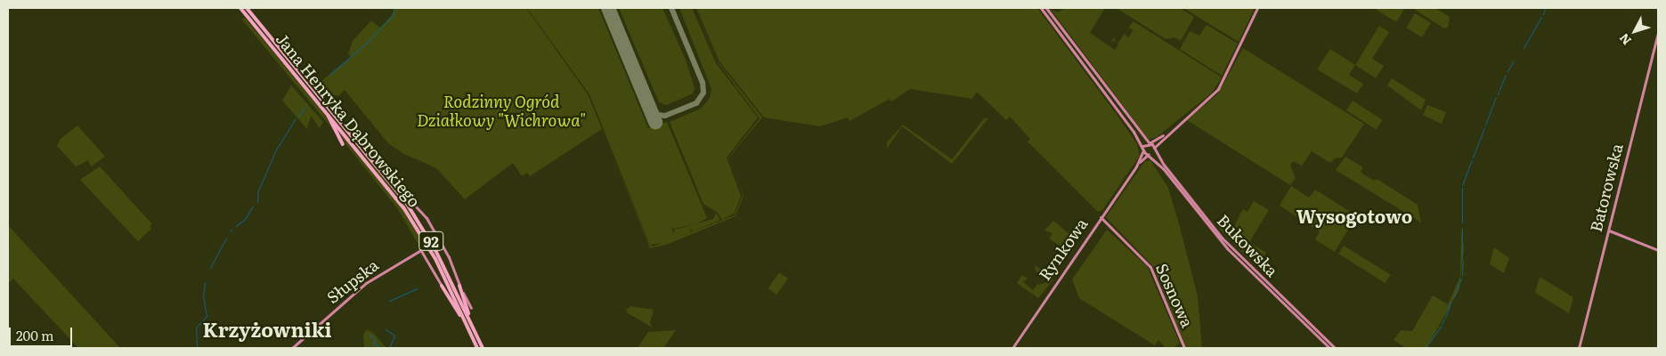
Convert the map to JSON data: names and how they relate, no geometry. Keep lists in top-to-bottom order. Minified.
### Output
{"streets":{"main road":["Jana Henryka Dąbrowskiego","92"],"street":["Batorowska","Bukowska","Rynkowa","Słupska","Sosnowa"]},"crossings":[["Bukowska","Rynkowa"],["Rynkowa","Sosnowa"]],"districts":["Wysogotowo","Krzyżowniki"],"parks":["Rodzinny Ogród Działkowy \"Wichrowa\""],"scale_bar":"200 m","north":"bottom left"}
